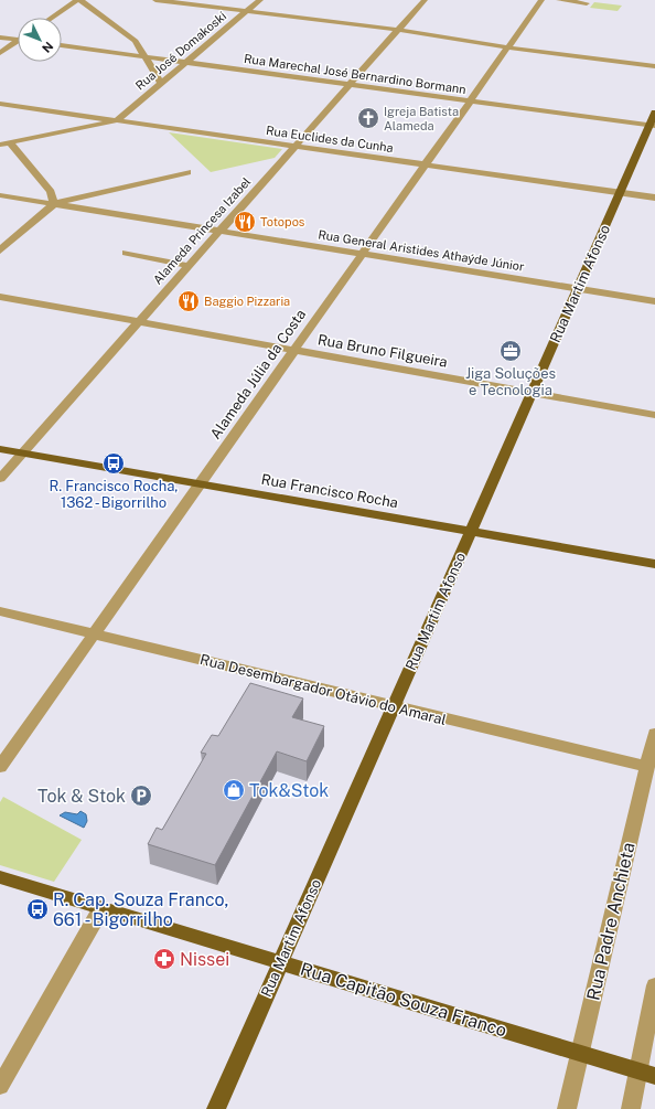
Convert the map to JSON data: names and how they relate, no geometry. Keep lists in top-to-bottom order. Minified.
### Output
{"streets":{"main road":["Rua Martim Afonso","Rua Francisco Rocha","Rua Capitão Souza Franco"],"street":["Rua José Domakoski","Rua Marechal José Bernardino Bormann","Rua Euclides da Cunha","Alameda Princesa Izabel","Rua General Aristides Athaýde Júnior","Rua Bruno Filgueira","Alameda Júlia da Costa","Rua Desembargador Otávio do Amaral","Rua Padre Anchieta"]},"crossings":[["Rua José Domakoski","Rua Marechal José Bernardino Bormann"],["Rua José Domakoski","Rua Euclides da Cunha"],["Rua Marechal José Bernardino Bormann","Alameda Princesa Izabel"],["Rua Marechal José Bernardino Bormann","Rua Martim Afonso"],["Rua Marechal José Bernardino Bormann","Alameda Júlia da Costa"],["Rua Euclides da Cunha","Alameda Princesa Izabel"],["Rua Euclides da Cunha","Rua Martim Afonso"],["Rua Euclides da Cunha","Alameda Júlia da Costa"],["Alameda Princesa Izabel","Rua General Aristides Athaýde Júnior"],["Alameda Princesa Izabel","Rua Bruno Filgueira"],["Alameda Princesa Izabel","Rua Francisco Rocha"],["Rua General Aristides Athaýde Júnior","Rua Martim Afonso"],["Rua General Aristides Athaýde Júnior","Alameda Júlia da Costa"],["Rua Martim Afonso","Rua Bruno Filgueira"],["Rua Martim Afonso","Rua Francisco Rocha"],["Rua Martim Afonso","Rua Desembargador Otávio do Amaral"],["Rua Martim Afonso","Rua Capitão Souza Franco"],["Rua Bruno Filgueira","Alameda Júlia da Costa"],["Alameda Júlia da Costa","Rua Francisco Rocha"],["Alameda Júlia da Costa","Rua Desembargador Otávio do Amaral"],["Rua Desembargador Otávio do Amaral","Rua Padre Anchieta"],["Rua Padre Anchieta","Rua Capitão Souza Franco"]],"places":{"church":["Igreja Batista Alameda"],"restaurant":["Totopos","Baggio Pizzaria"],"office":["Jiga Soluções e Tecnologia"],"bus stop":["R. Francisco Rocha, 1362 - Bigorrilho","R. Cap. Souza Franco, 661 - Bigorrilho"],"shop":["Tok&Stok"],"parking":["Tok & Stok"],"pharmacy":["Nissei"]},"north":"bottom right"}
